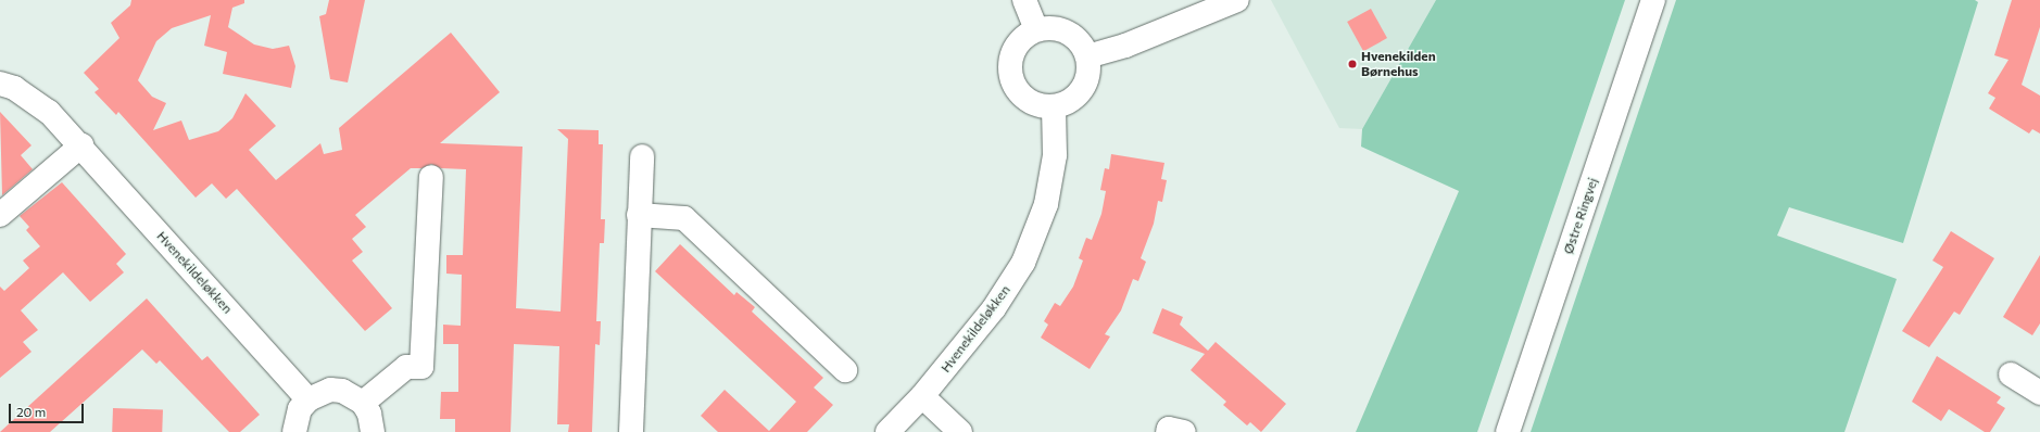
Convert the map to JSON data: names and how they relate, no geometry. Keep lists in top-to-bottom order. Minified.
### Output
{"streets":{"street":["Østre Ringvej","Hvenekildeløkken"]},"places":["Hvenekilden Børnehus"],"scale_bar":"20 m"}
